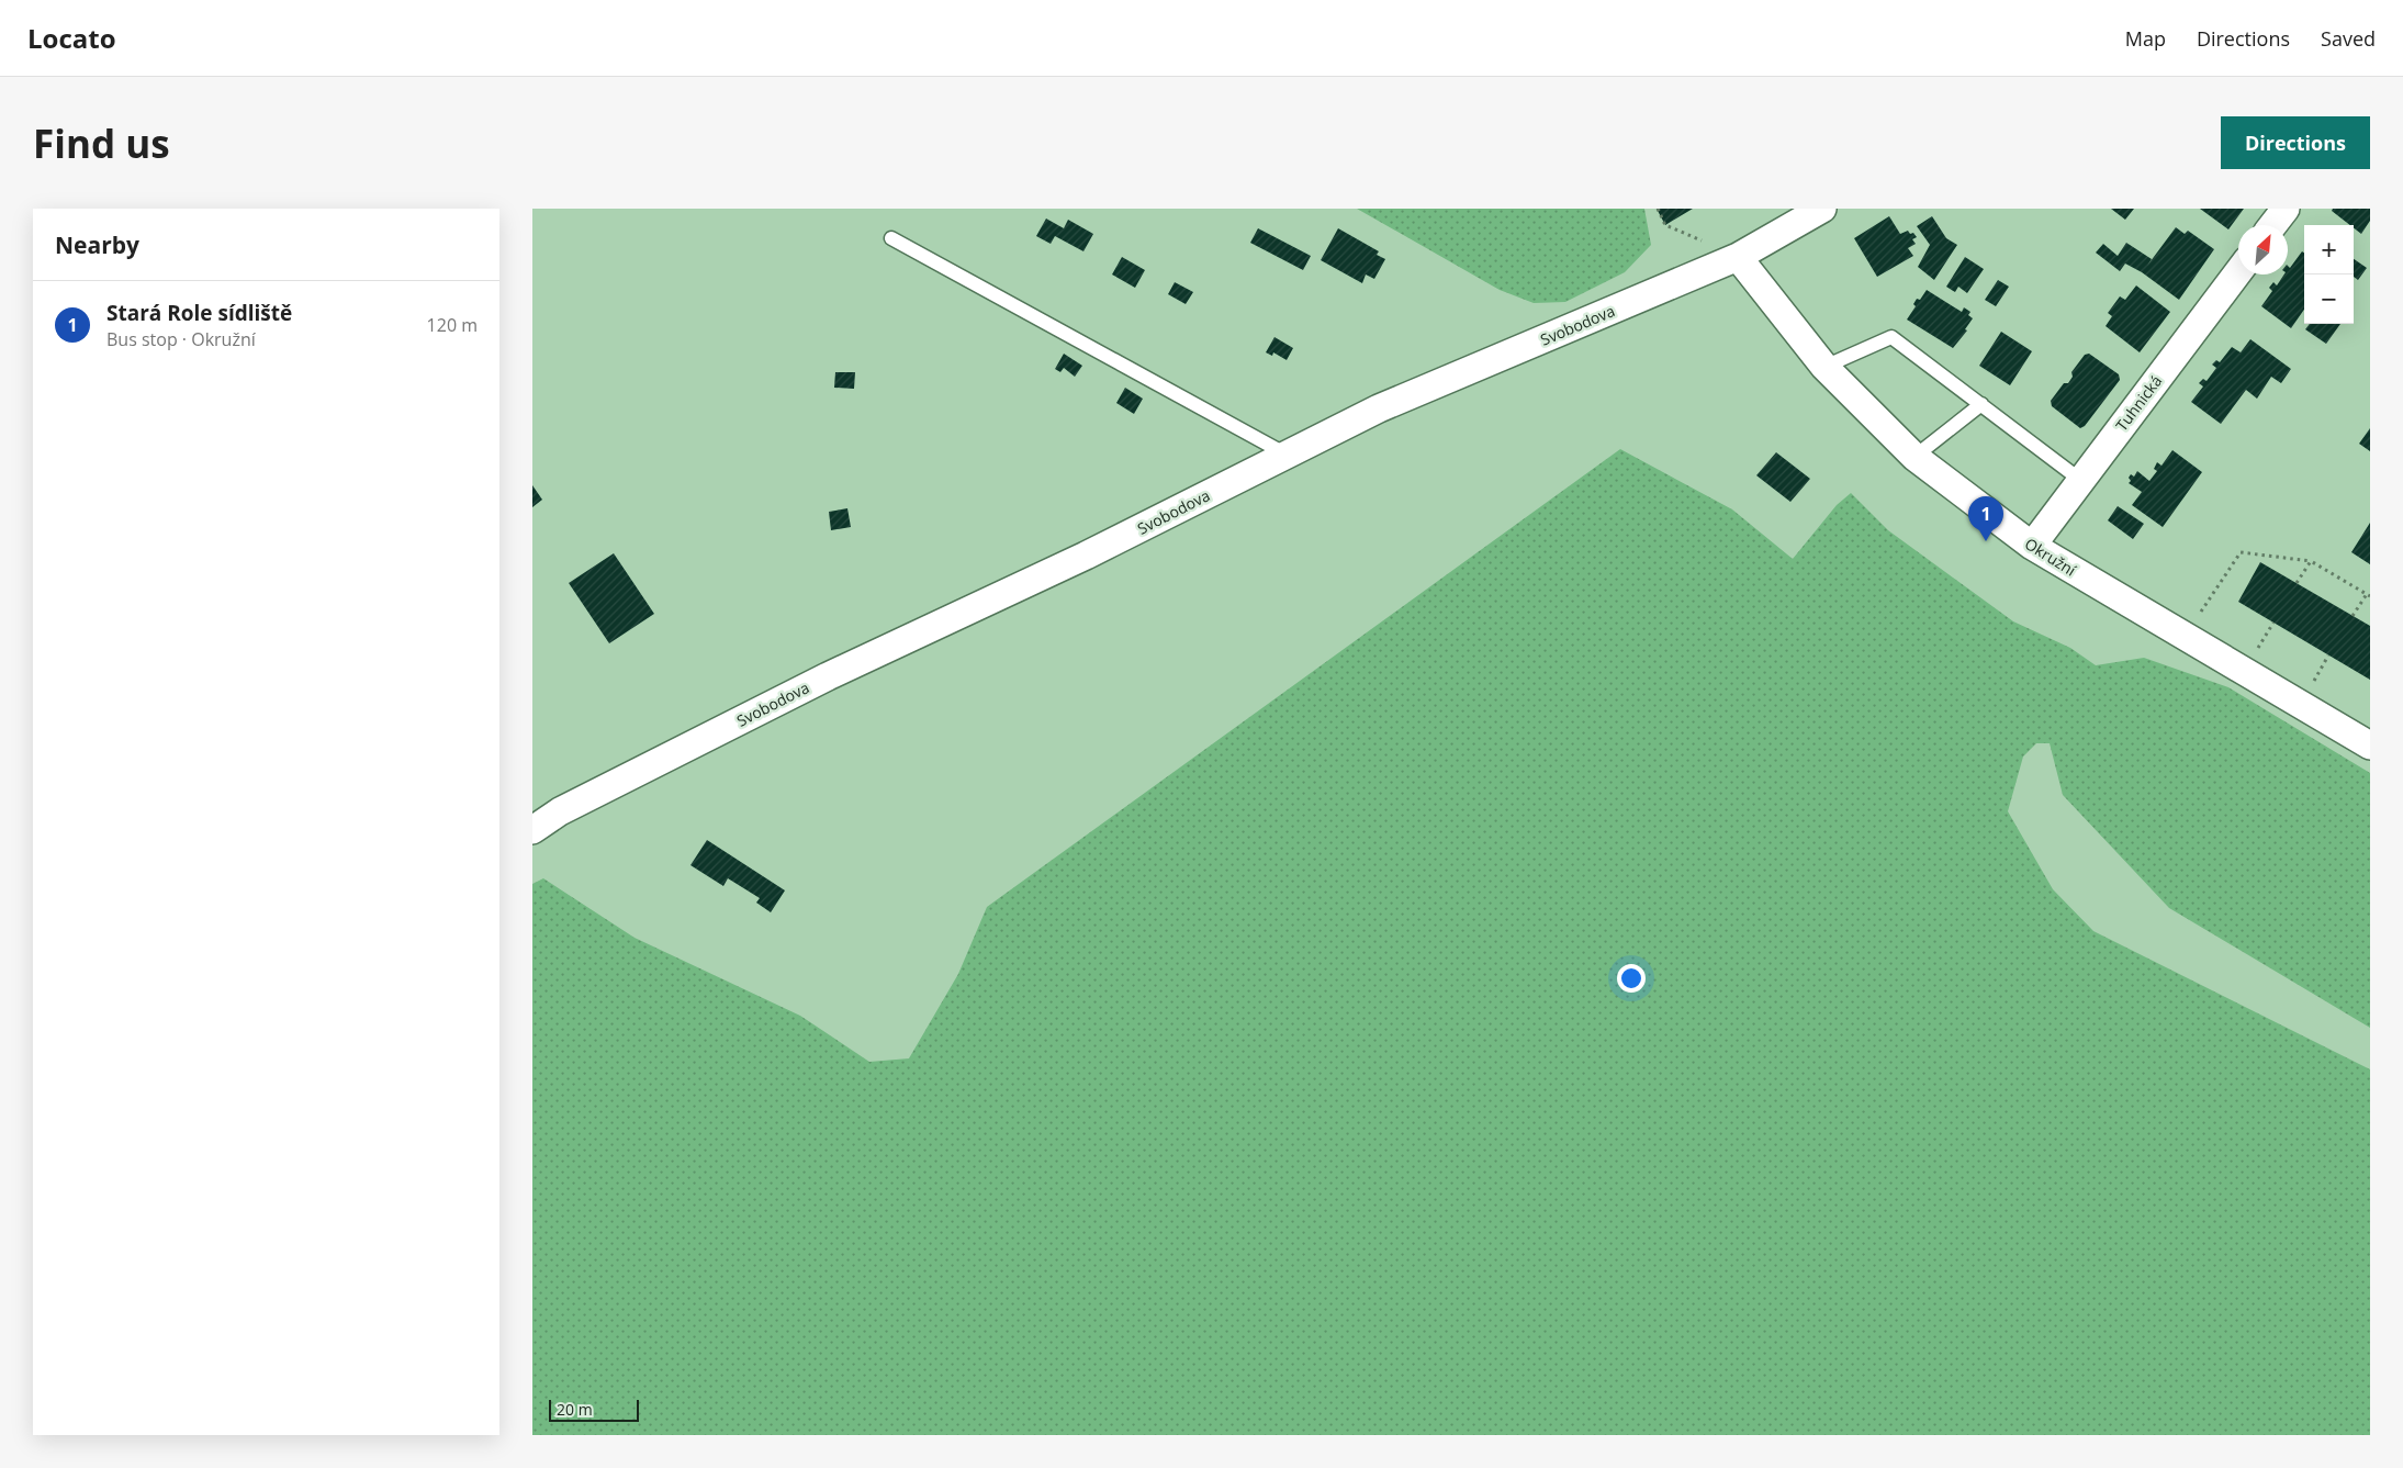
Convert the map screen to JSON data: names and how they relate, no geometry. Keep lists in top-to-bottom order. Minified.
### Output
{"streets":{"street":["Svobodova","Tuhnická","Okružní"]},"crossings":[["Svobodova","Okružní"],["Tuhnická","Okružní"]],"scale_bar":"20 m","north":"top right","page":{"header":"Locato","nav":["Map","Directions","Saved"],"buttons":"Directions","title":"Find us","heading":"Nearby","map_buttons":["+","−"],"list":[{"mark":"1","name":"Stará Role sídliště","note":"Bus stop · Okružní","value":"120 m"}],"pins":"1","scale":"20 m"}}
